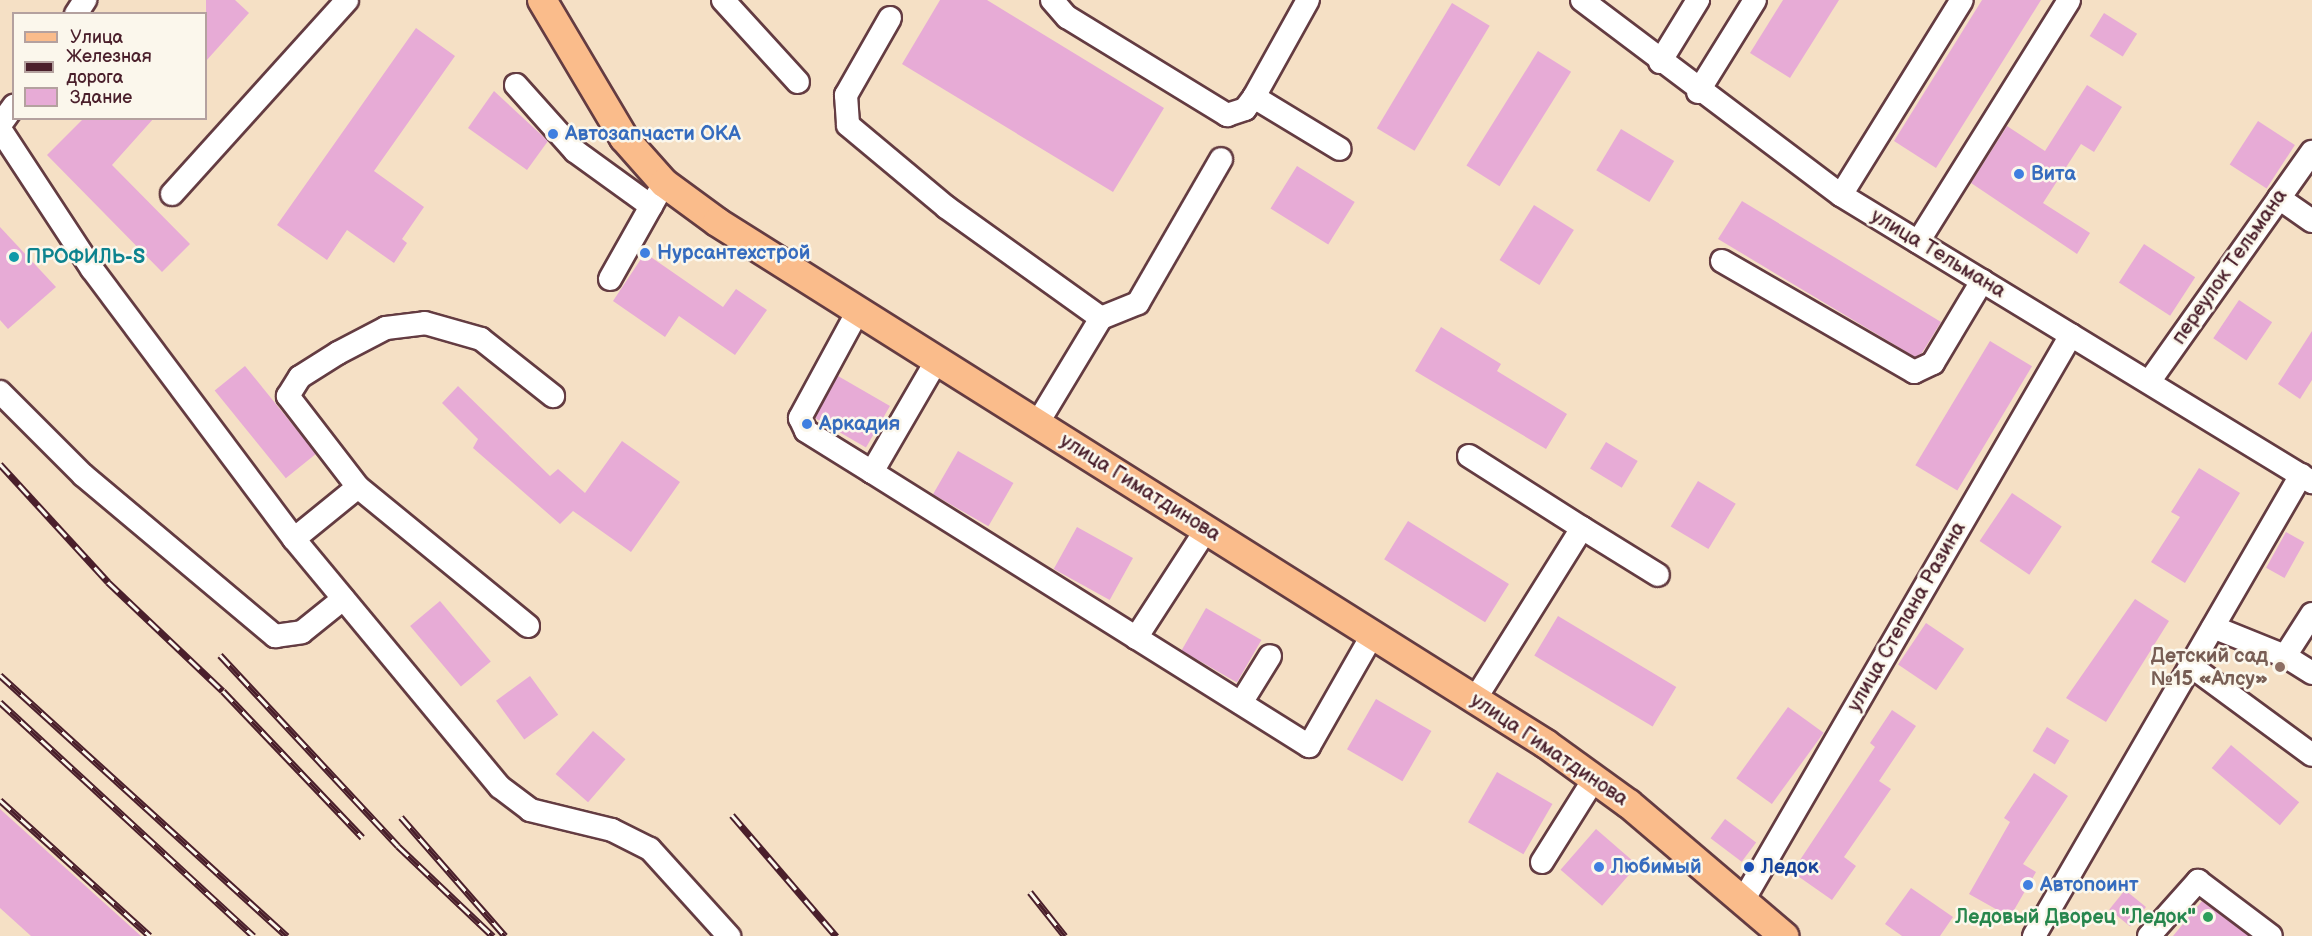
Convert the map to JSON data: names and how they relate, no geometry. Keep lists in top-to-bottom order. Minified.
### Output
{"streets":{"main road":["улица Гиматдинова"],"street":["улица Тельмана","переулок Тельмана","улица Степана Разина"]},"crossings":[["улица Тельмана","переулок Тельмана"],["улица Тельмана","улица Степана Разина"],["улица Гиматдинова","улица Степана Разина"]],"places":["Автозапчасти ОКА","Вита","Нурсантехстрой","ПРОФИЛЬ-S","Аркадия","Детский сад №15 «Алсу»","Любимый","Ледок","Автопоинт","Ледовый Дворец \"Ледок\""],"legend":["Улица","Железная дорога","Здание"]}
